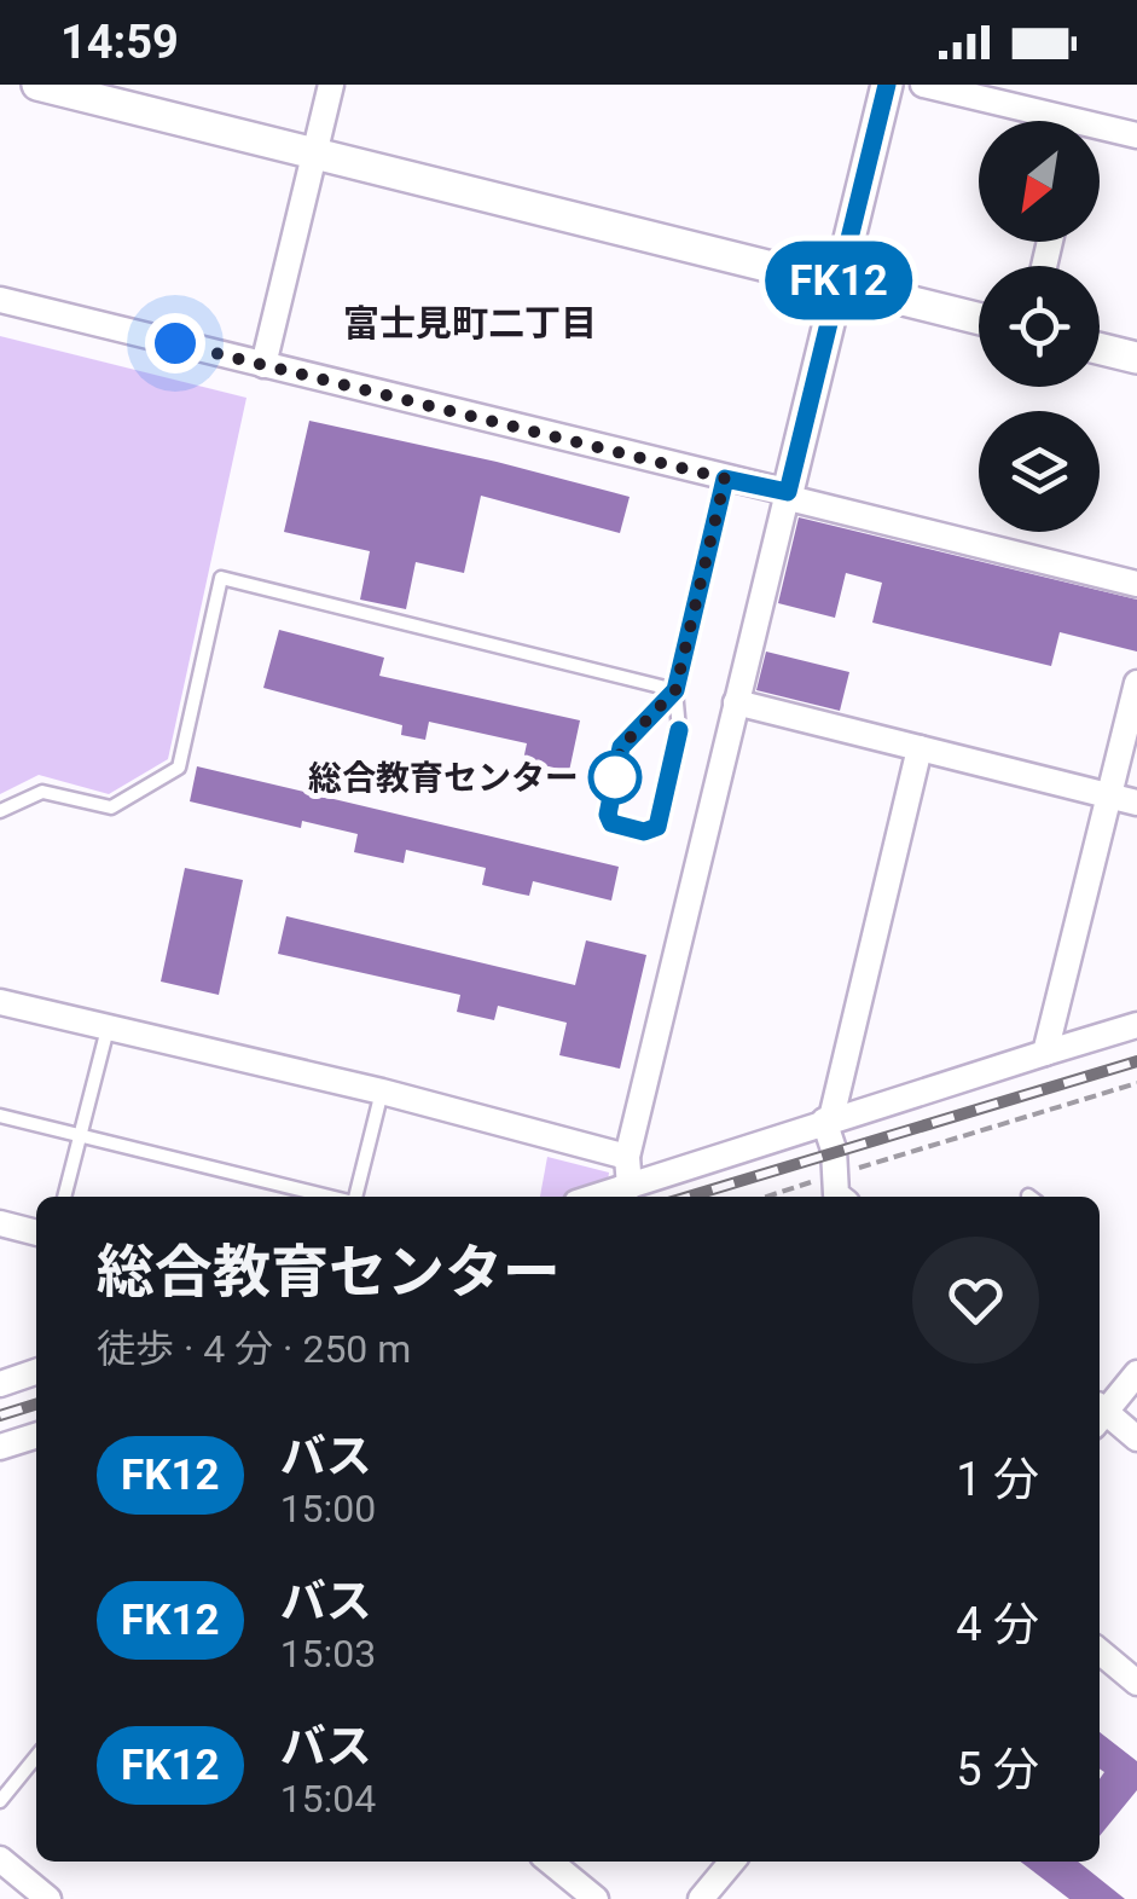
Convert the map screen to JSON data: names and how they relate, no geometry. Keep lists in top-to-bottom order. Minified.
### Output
{"districts":["富士見町二丁目"],"places":["総合教育センター"],"lines":["bus line FK12"],"north":"bottom left","page":{"status":"14:59","on_map":"FK12","heading":["総合教育センター","徒歩 · 4 分 · 250 m"],"list":[{"mark":"FK12","name":"バス","note":"15:00","value":"1 分"},{"mark":"FK12","name":"バス","note":"15:03","value":"4 分"},{"mark":"FK12","name":"バス","note":"15:04","value":"5 分"}]}}
